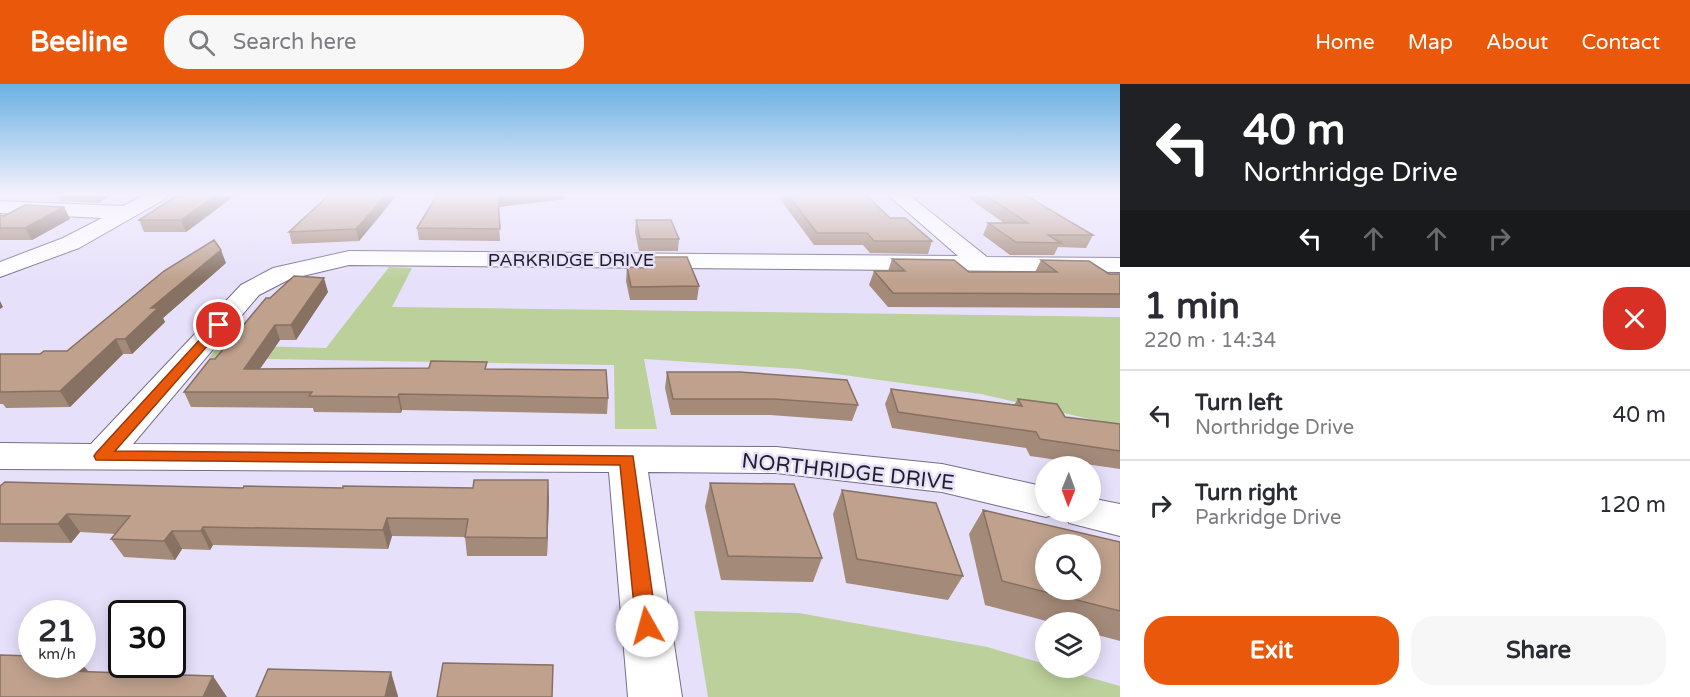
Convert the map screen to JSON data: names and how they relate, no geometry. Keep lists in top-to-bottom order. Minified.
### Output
{"streets":{"street":["PARKRIDGE DRIVE","NORTHRIDGE DRIVE"]},"crossings":[["PARKRIDGE DRIVE","NORTHRIDGE DRIVE"]],"north":"bottom","page":{"header":"Beeline","search":"Search here","nav":["Home","Map","About","Contact"],"turn":["40 m","Northridge Drive"],"heading":["1 min","220 m · 14:34"],"list":[{"name":"Turn left","note":"Northridge Drive","value":"40 m"},{"name":"Turn right","note":"Parkridge Drive","value":"120 m"}],"speed":"21 km/h","limit":"30","buttons":["Exit","Share"]}}
